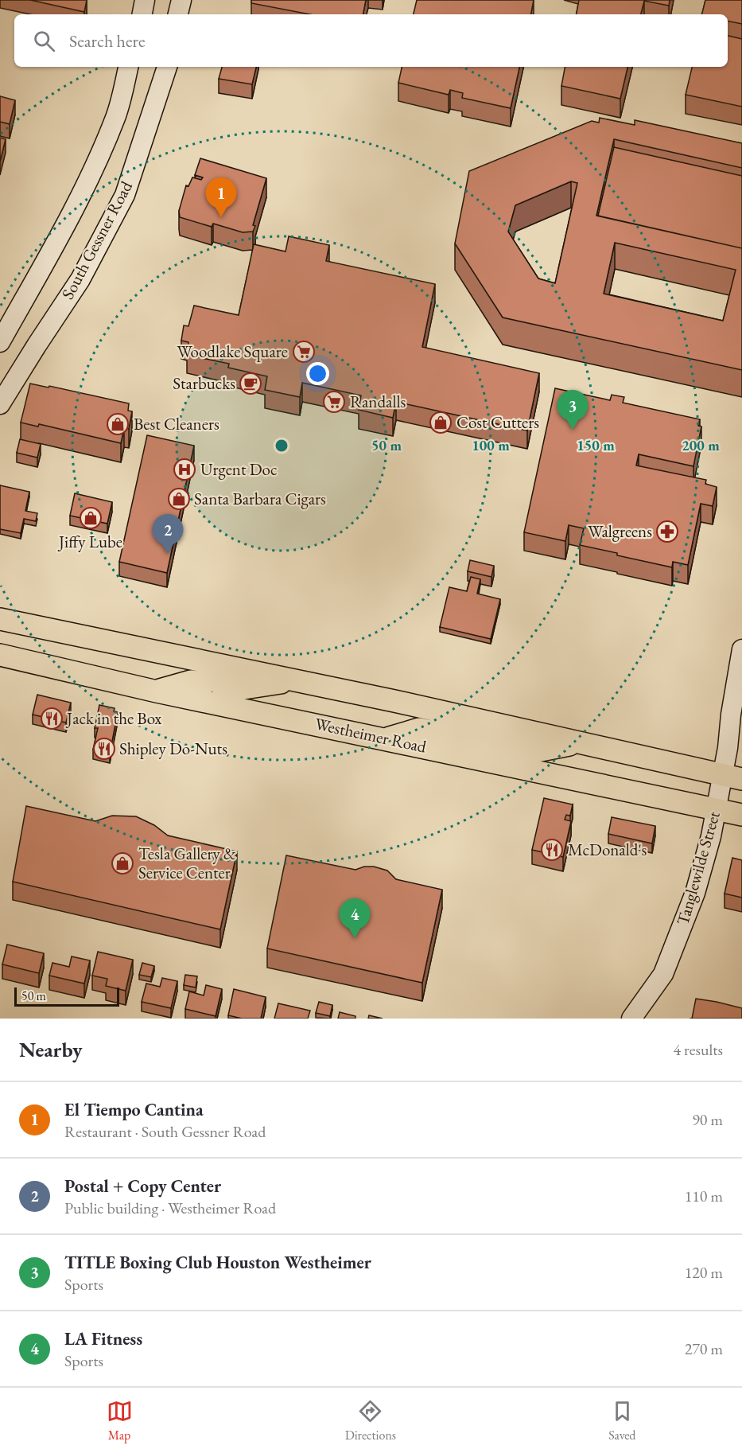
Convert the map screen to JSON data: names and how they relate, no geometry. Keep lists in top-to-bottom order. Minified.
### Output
{"streets":{"main road":["South Gessner Road","Westheimer Road","Tanglewilde Street"]},"crossings":[["Westheimer Road","Tanglewilde Street"]],"places":{"supermarket":["Woodlake Square","Randalls"],"cafe":["Starbucks"],"shop":["Cost Cutters","Best Cleaners","Santa Barbara Cigars","Jiffy Lube","Tesla Gallery & Service Center"],"hospital":["Urgent Doc"],"pharmacy":["Walgreens"],"restaurant":["Jack in the Box","Shipley Do-Nuts","McDonald's"]},"scale_bar":"50 m","page":{"search":"Search here","pins":["1","3","2","4"],"scale":"50 m","heading":["Nearby","4 results"],"list":[{"mark":"1","name":"El Tiempo Cantina","note":"Restaurant · South Gessner Road","value":"90 m"},{"mark":"2","name":"Postal + Copy Center","note":"Public building · Westheimer Road","value":"110 m"},{"mark":"3","name":"TITLE Boxing Club Houston Westheimer","note":"Sports","value":"120 m"},{"mark":"4","name":"LA Fitness","note":"Sports","value":"270 m"}],"nav":["Map","Directions","Saved"]},"rings":["50 m","100 m","150 m","200 m"]}
